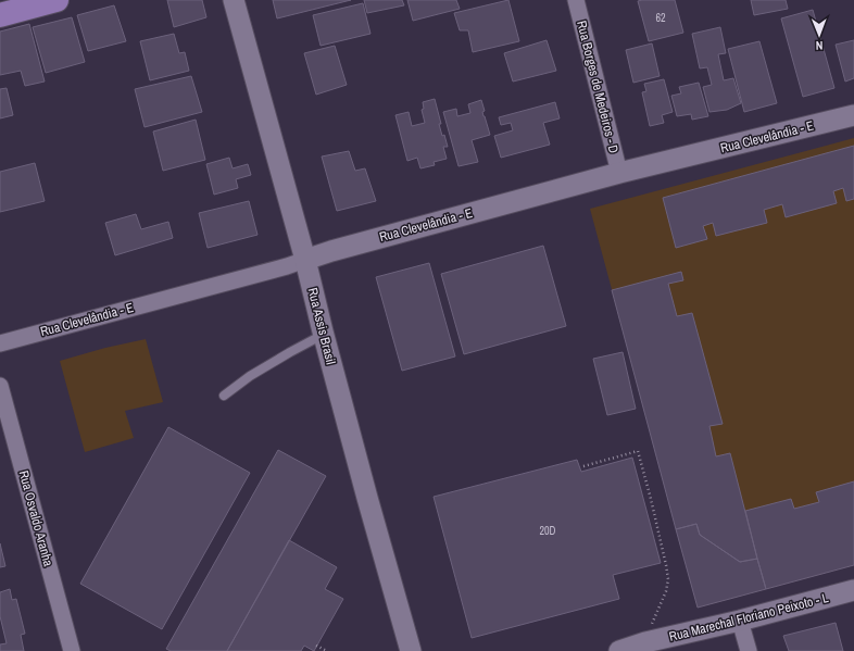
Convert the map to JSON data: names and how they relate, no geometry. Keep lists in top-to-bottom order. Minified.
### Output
{"streets":{"street":["Rua Borges de Medeiros - D","Rua Clevelândia - E","Rua Assis Brasil","Rua Osvaldo Aranha","Rua Marechal Floriano Peixoto - L"]},"crossings":[["Rua Borges de Medeiros - D","Rua Clevelândia - E"],["Rua Clevelândia - E","Rua Assis Brasil"]],"house_numbers":["62","20D"],"north":"bottom"}
